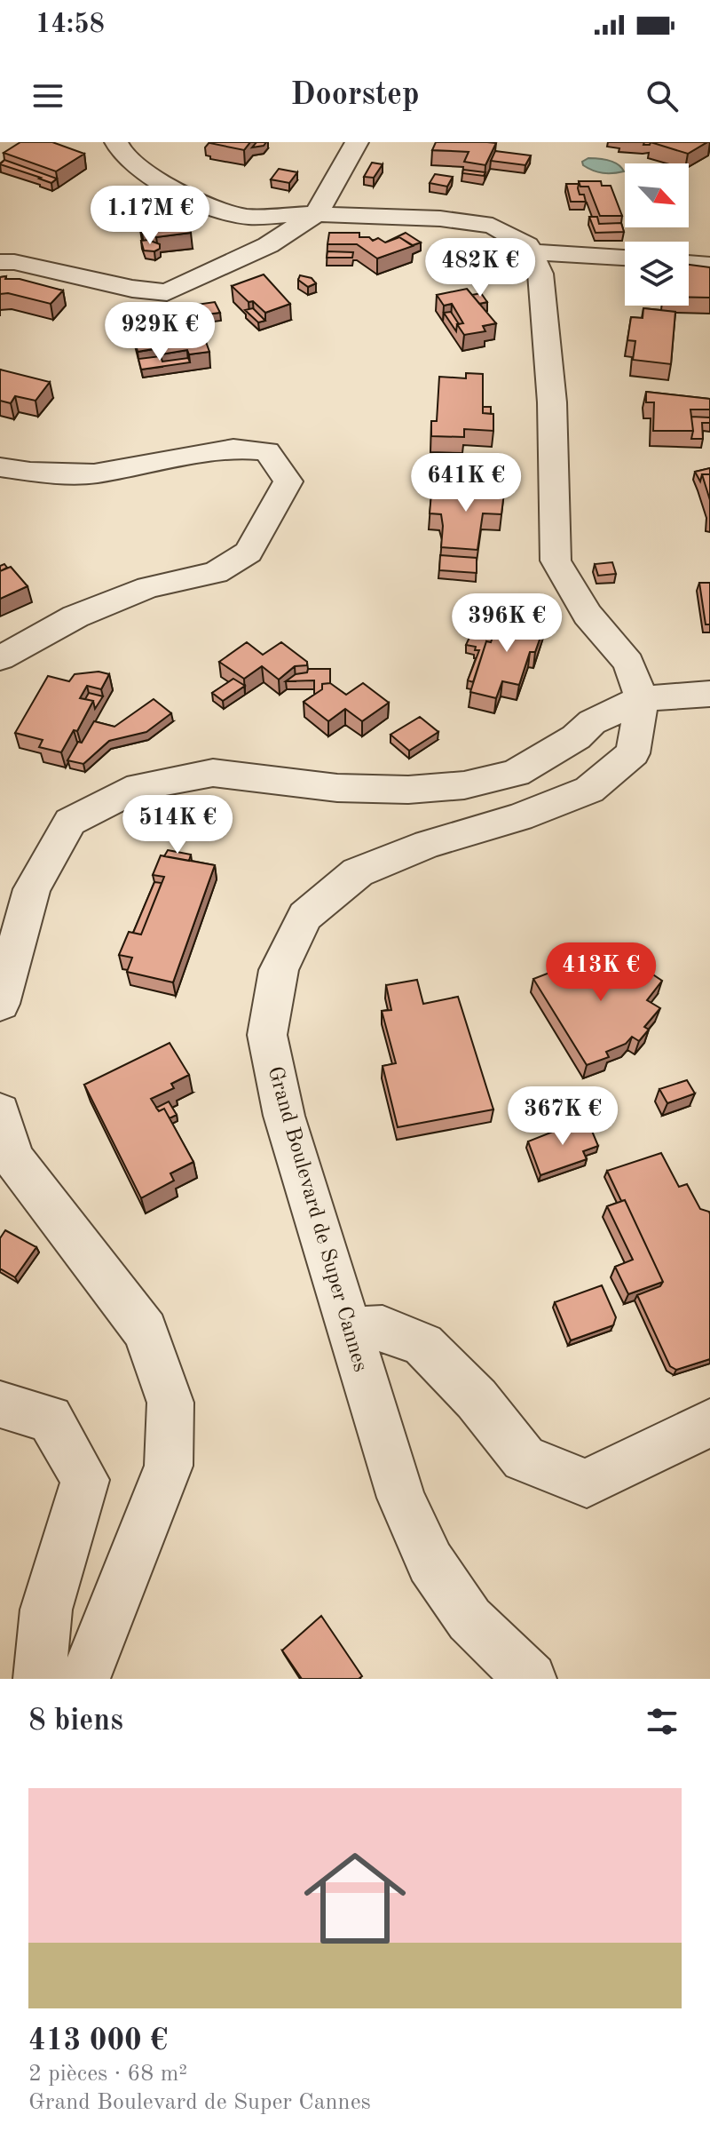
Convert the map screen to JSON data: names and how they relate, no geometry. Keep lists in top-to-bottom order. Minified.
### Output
{"streets":{"street":["Grand Boulevard de Super Cannes"]},"north":"bottom right","page":{"status":"14:58","header":"Doorstep","price":["1.17M €","482K €","929K €","641K €","396K €","514K €","413K €","367K €"],"heading":"8 biens","list":[{"name":"413 000 €","note":"2 pièces · 68 m² · Grand Boulevard de Super Cannes"}]}}
